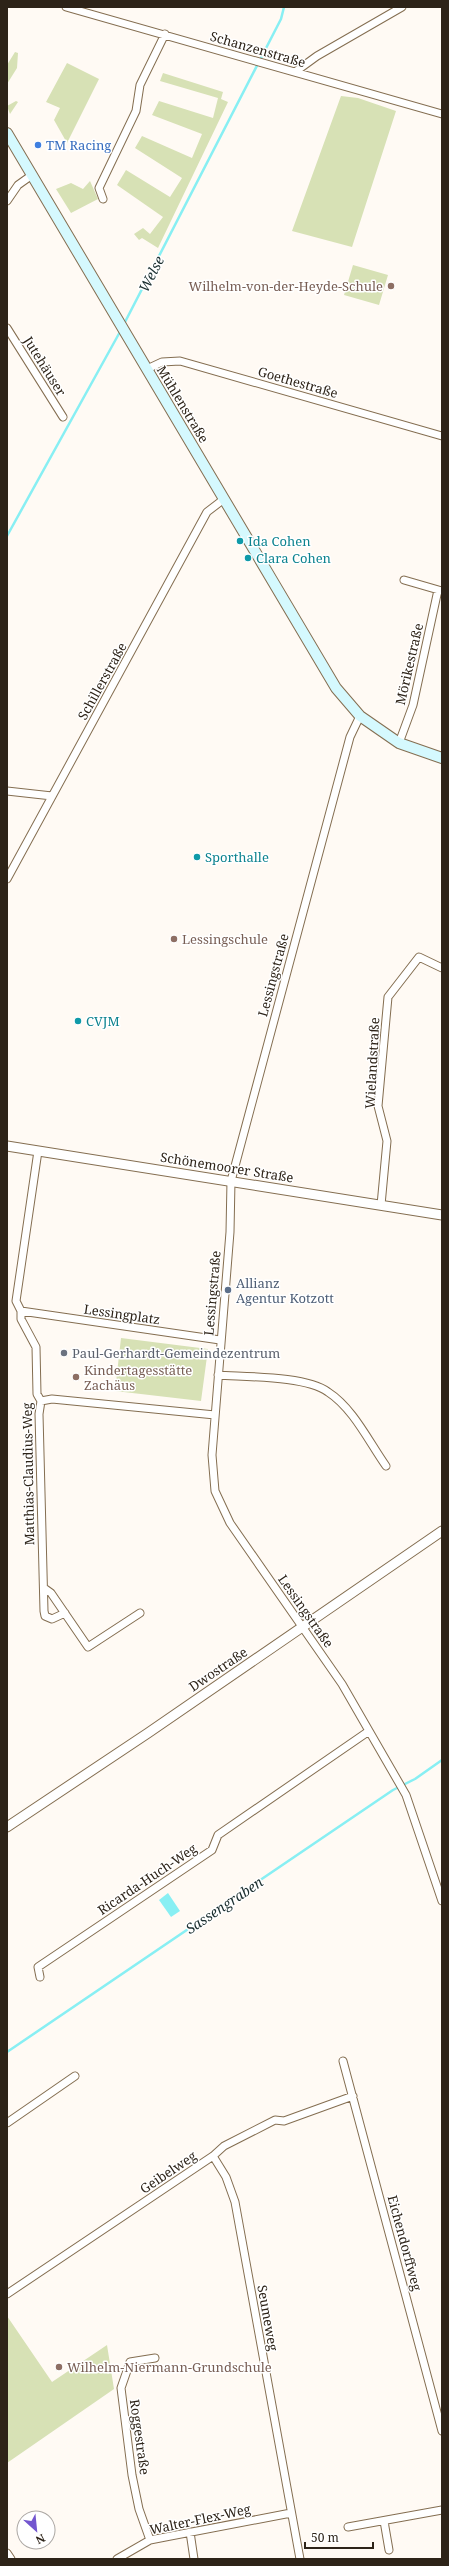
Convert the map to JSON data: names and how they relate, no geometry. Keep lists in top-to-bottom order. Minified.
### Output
{"streets":{"main road":["Mühlenstraße"],"street":["Schanzenstraße","Jutehäuser","Goethestraße","Mörikestraße","Schillerstraße","Lessingstraße","Wielandstraße","Schönemoorer Straße","Lessingplatz","Matthias-Claudius-Weg","Dwostraße","Ricarda-Huch-Weg","Geibelweg","Eichendorffweg","Seumeweg","Roggestraße","Walter-Flex-Weg"]},"crossings":[["Goethestraße","Mühlenstraße"],["Mühlenstraße","Mörikestraße"],["Mühlenstraße","Schillerstraße"],["Mühlenstraße","Lessingstraße"],["Lessingstraße","Schönemoorer Straße"],["Lessingstraße","Lessingplatz"],["Lessingstraße","Dwostraße"],["Lessingstraße","Ricarda-Huch-Weg"],["Wielandstraße","Schönemoorer Straße"],["Schönemoorer Straße","Matthias-Claudius-Weg"],["Lessingplatz","Matthias-Claudius-Weg"],["Geibelweg","Eichendorffweg"],["Geibelweg","Seumeweg"],["Seumeweg","Walter-Flex-Weg"],["Roggestraße","Walter-Flex-Weg"]],"water":["Welse","Sassengraben"],"places":["TM Racing","Wilhelm-von-der-Heyde-Schule","Ida Cohen","Clara Cohen","Sporthalle","Lessingschule","CVJM","Allianz Agentur Kotzott","Paul-Gerhardt-Gemeindezentrum","Kindertagesstätte Zachäus","Wilhelm-Niermann-Grundschule"],"scale_bar":"50 m","north":"bottom right"}
